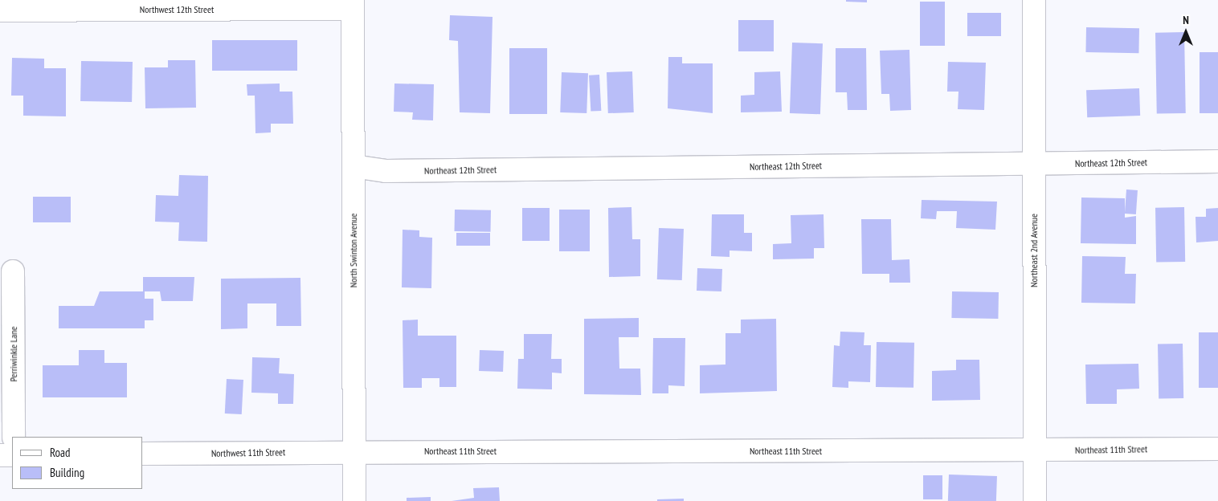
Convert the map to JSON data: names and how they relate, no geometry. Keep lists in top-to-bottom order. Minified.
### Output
{"streets":{"street":["Northwest 12th Street","Northeast 12th Street","North Swinton Avenue","Northeast 2nd Avenue","Perriwinkle Lane","Northeast 11th Street","Northwest 11th Street"]},"crossings":[["Northwest 12th Street","North Swinton Avenue"],["Northeast 12th Street","North Swinton Avenue"],["Northeast 12th Street","Northeast 2nd Avenue"],["North Swinton Avenue","Northeast 11th Street"],["North Swinton Avenue","Northwest 11th Street"],["Northeast 2nd Avenue","Northeast 11th Street"],["Northeast 11th Street","Northwest 11th Street"]],"legend":["Road","Building"],"north":"top"}
